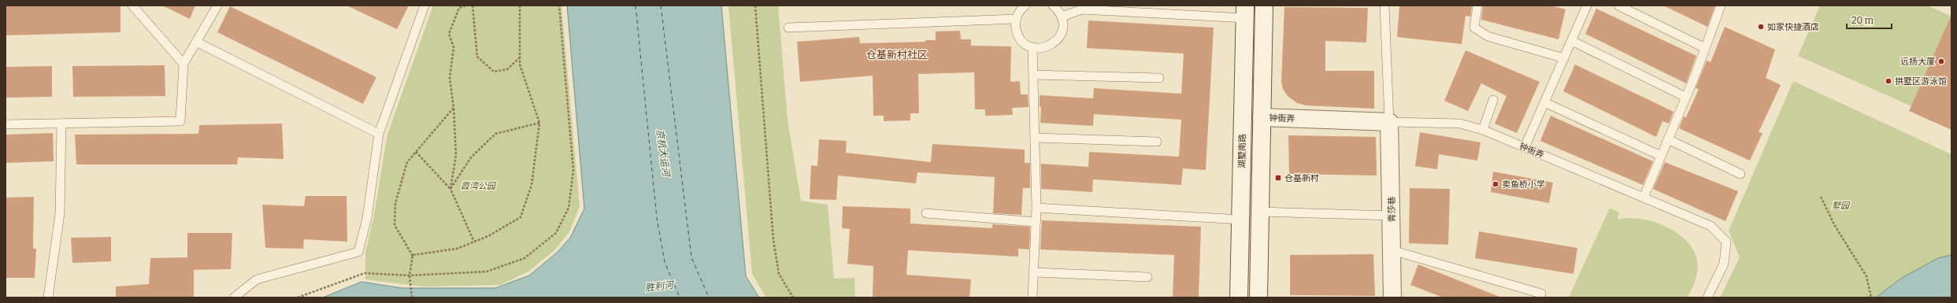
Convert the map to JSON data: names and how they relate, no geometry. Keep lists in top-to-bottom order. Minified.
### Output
{"streets":{"main road":["钟衙弄","湖墅南路","青莎巷"]},"crossings":[["钟衙弄","青莎巷"]],"districts":["仓基新村社区"],"water":["京杭大运河","胜利河"],"parks":["霞湾公园","墅园"],"places":{"other":["如家快捷酒店","远扬大厦","拱墅区游泳馆","卖鱼桥小学"],"transit":["仓基新村"]},"scale_bar":"20 m"}
